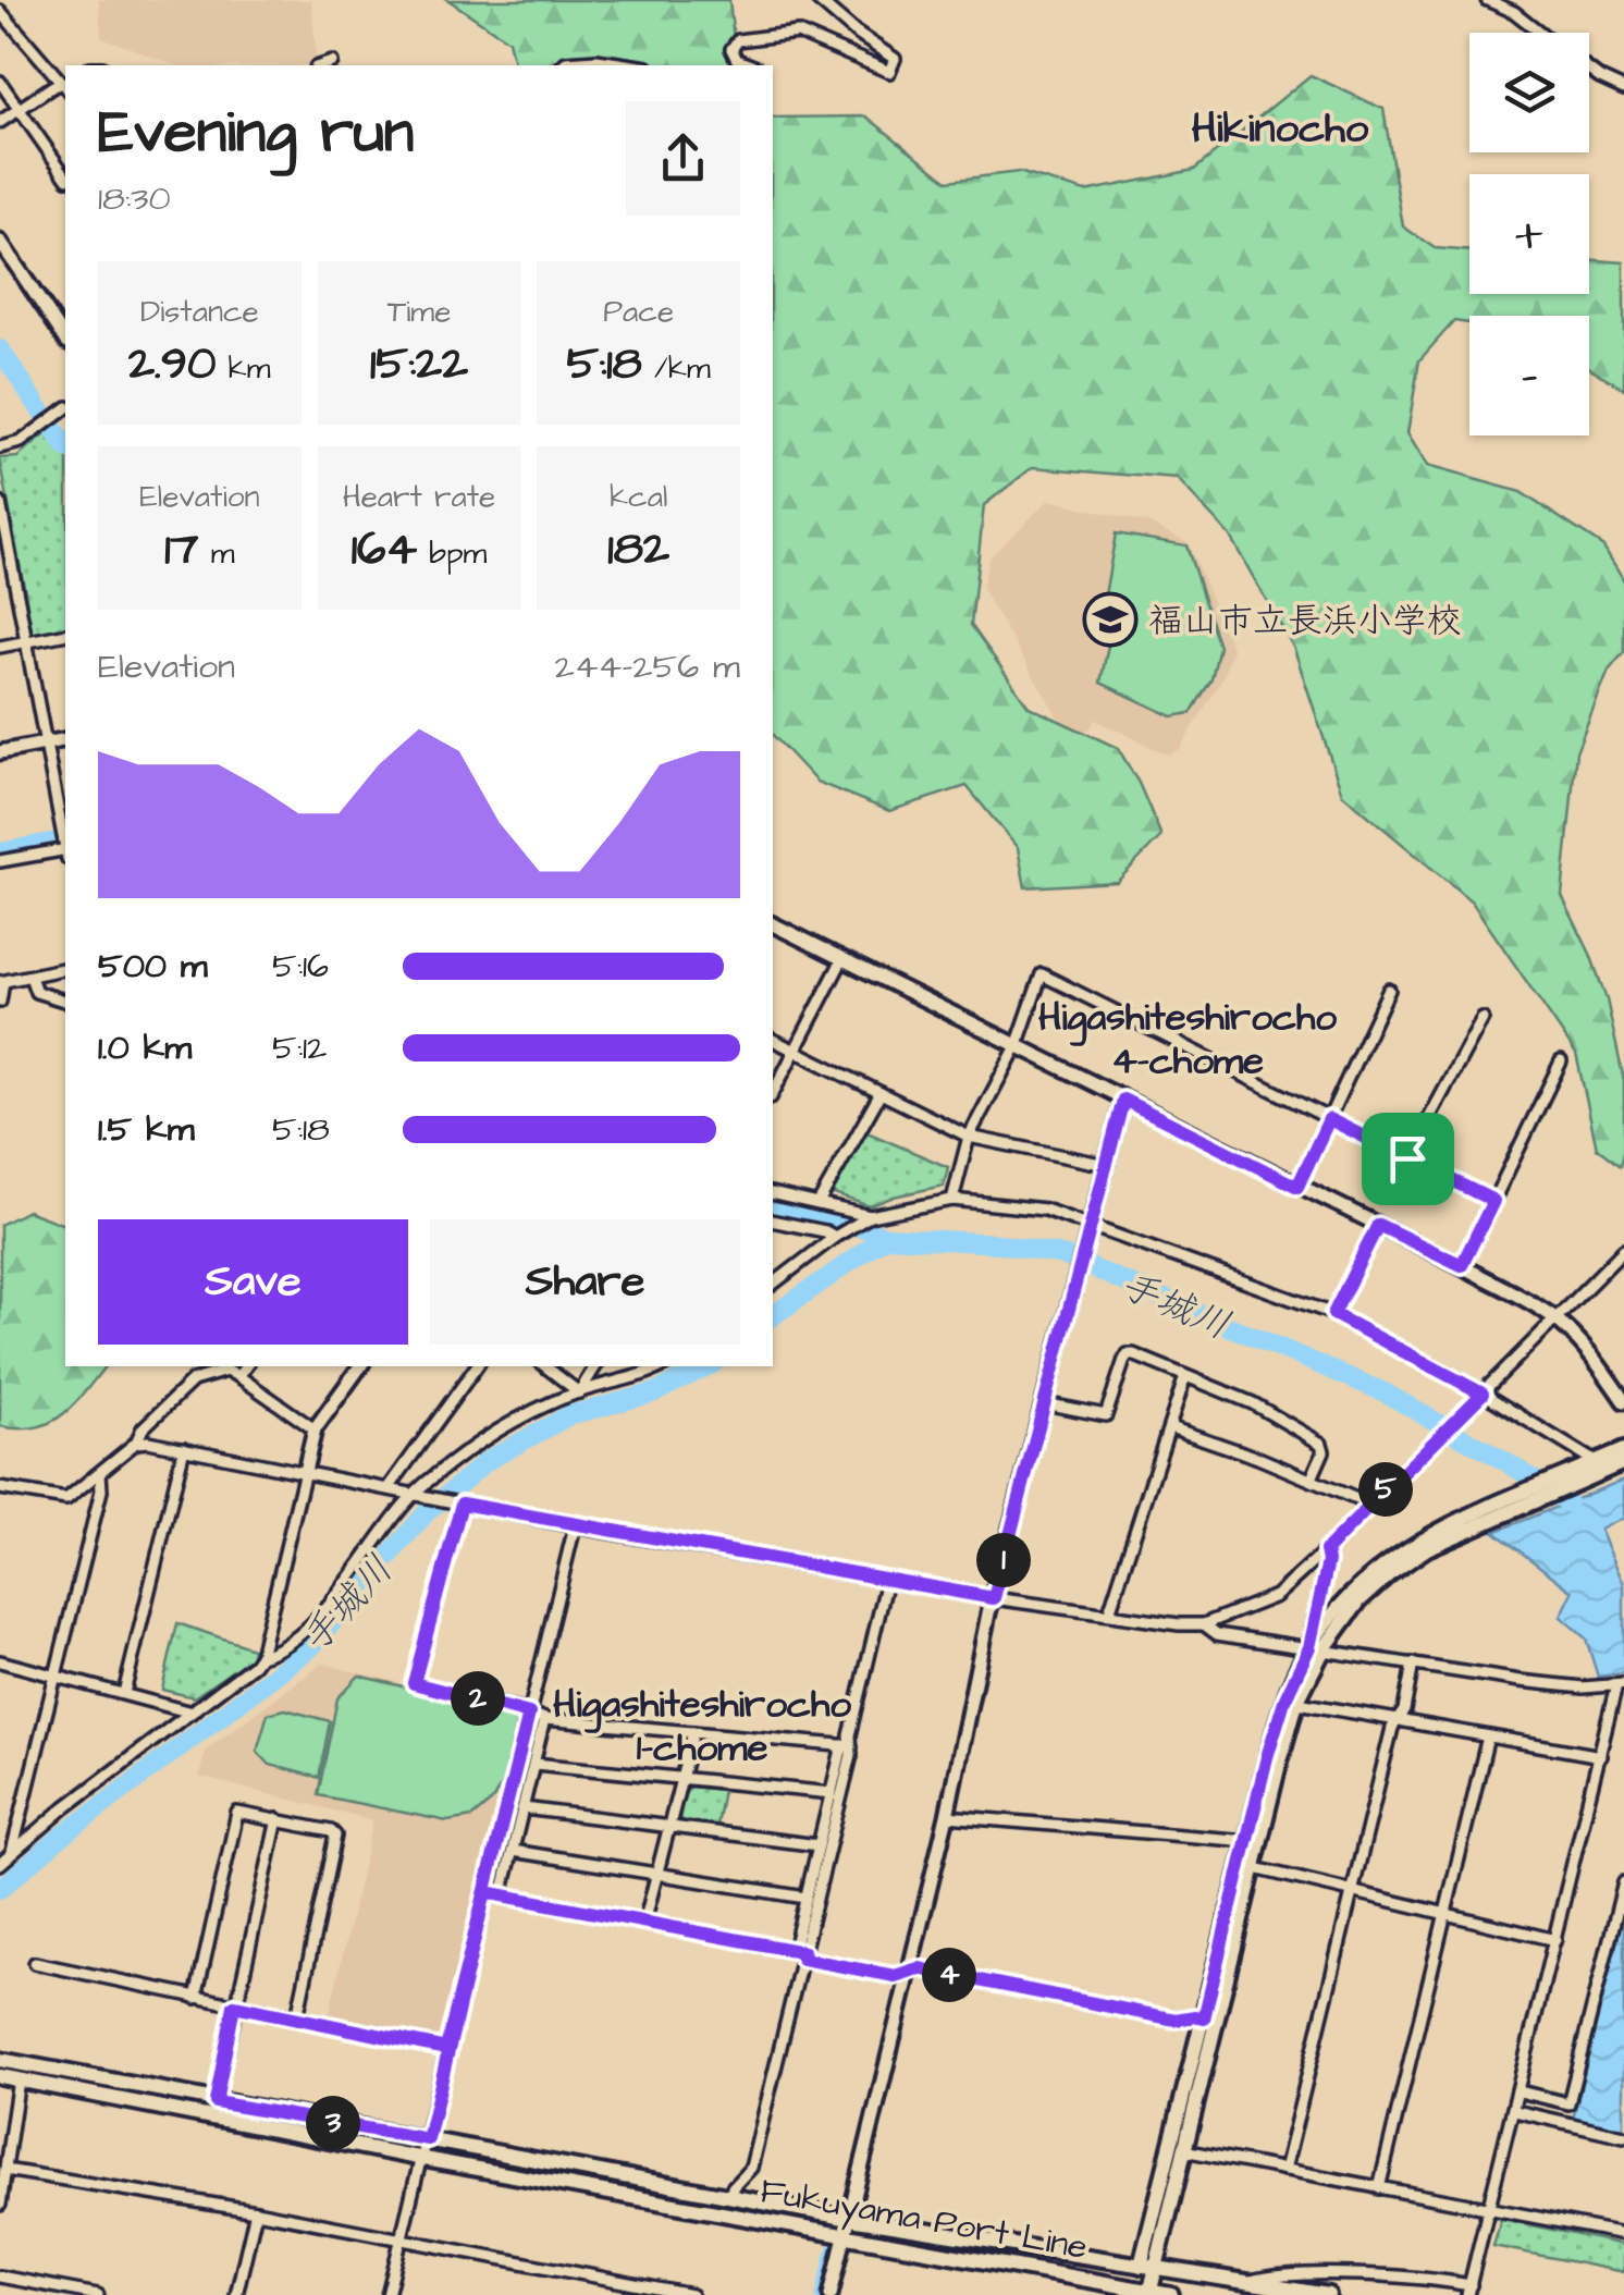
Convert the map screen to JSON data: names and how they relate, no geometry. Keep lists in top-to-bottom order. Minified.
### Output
{"streets":{"main road":["Fukuyama Port Line"]},"districts":["Hikinocho","Higashiteshirocho 4-chome","Higashiteshirocho 1-chome"],"water":["手城川"],"places":{"school or university":["福山市立長浜小学校"]},"page":{"map_buttons":["+","−"],"heading":["Evening run","18:30"],"stats":[["Distance","2.90 km"],["Time","15:22"],["Pace","5:18 /km"],["Elevation","17 m"],["Heart rate","164 bpm"],["kcal","182"]],"chart":["Elevation","244–256 m"],"list":[{"name":"500 m","note":"5:16"},{"name":"1.0 km","note":"5:12"},{"name":"1.5 km","note":"5:18"}],"buttons":["Save","Share"],"pins":["5","1","2","4","3"]}}
